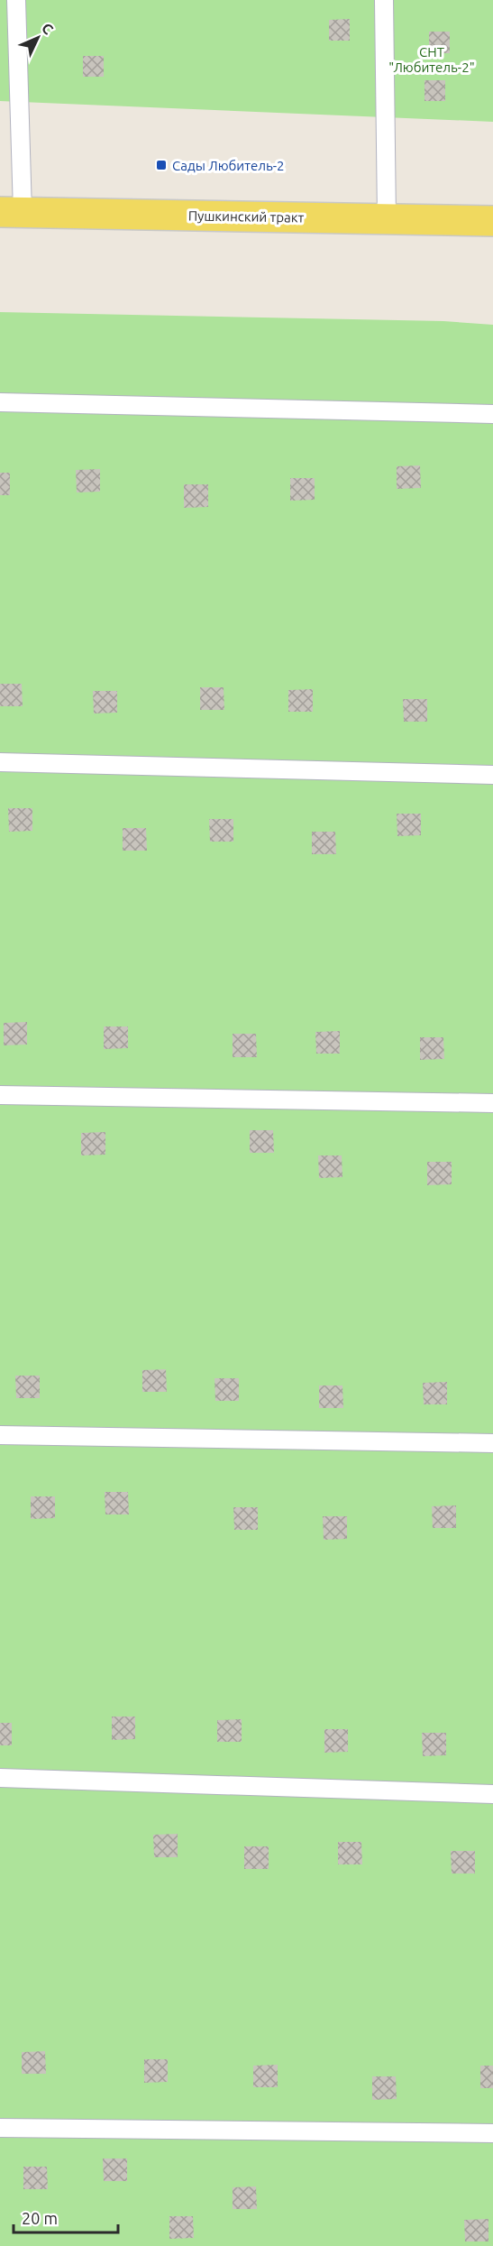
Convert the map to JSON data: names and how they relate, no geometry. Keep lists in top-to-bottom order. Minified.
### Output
{"streets":{"main road":["Пушкинский тракт"]},"parks":["СНТ \"Любитель-2\""],"places":{"transit":["Сады Любитель-2"]},"scale_bar":"20 m","north":"top right"}
